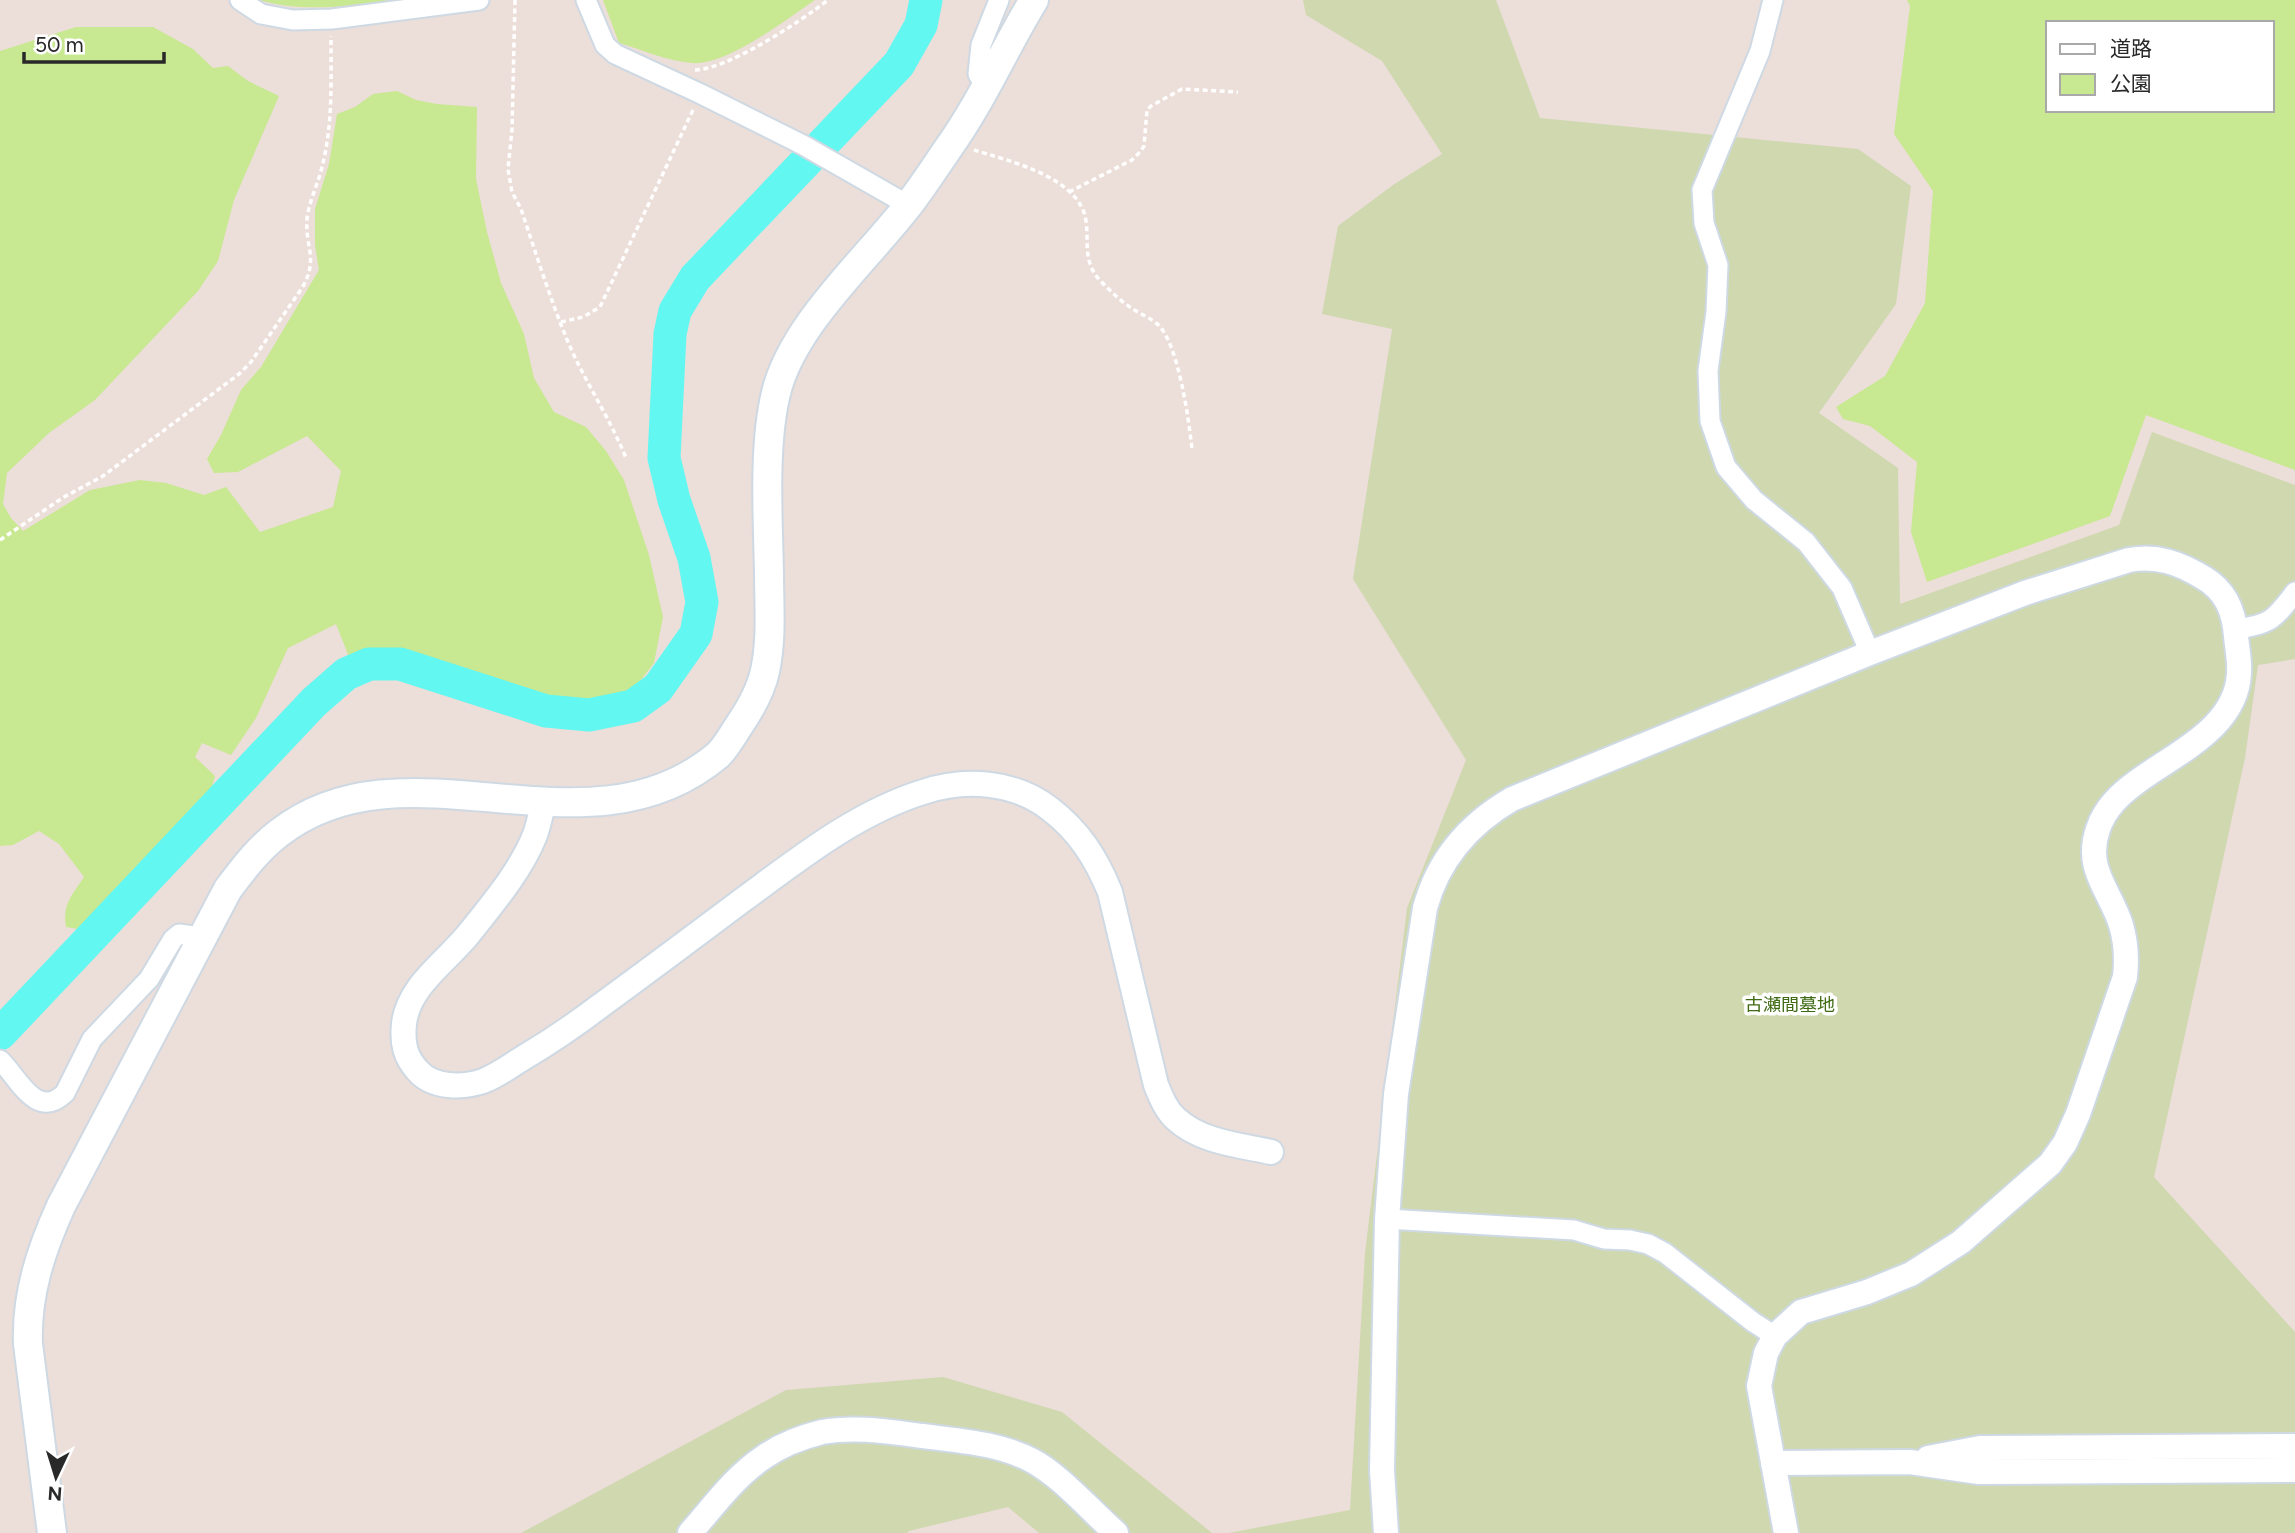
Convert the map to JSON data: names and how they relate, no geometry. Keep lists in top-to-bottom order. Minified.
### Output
{"parks":["古瀬間墓地"],"legend":["道路","公園"],"scale_bar":"50 m","north":"bottom"}
